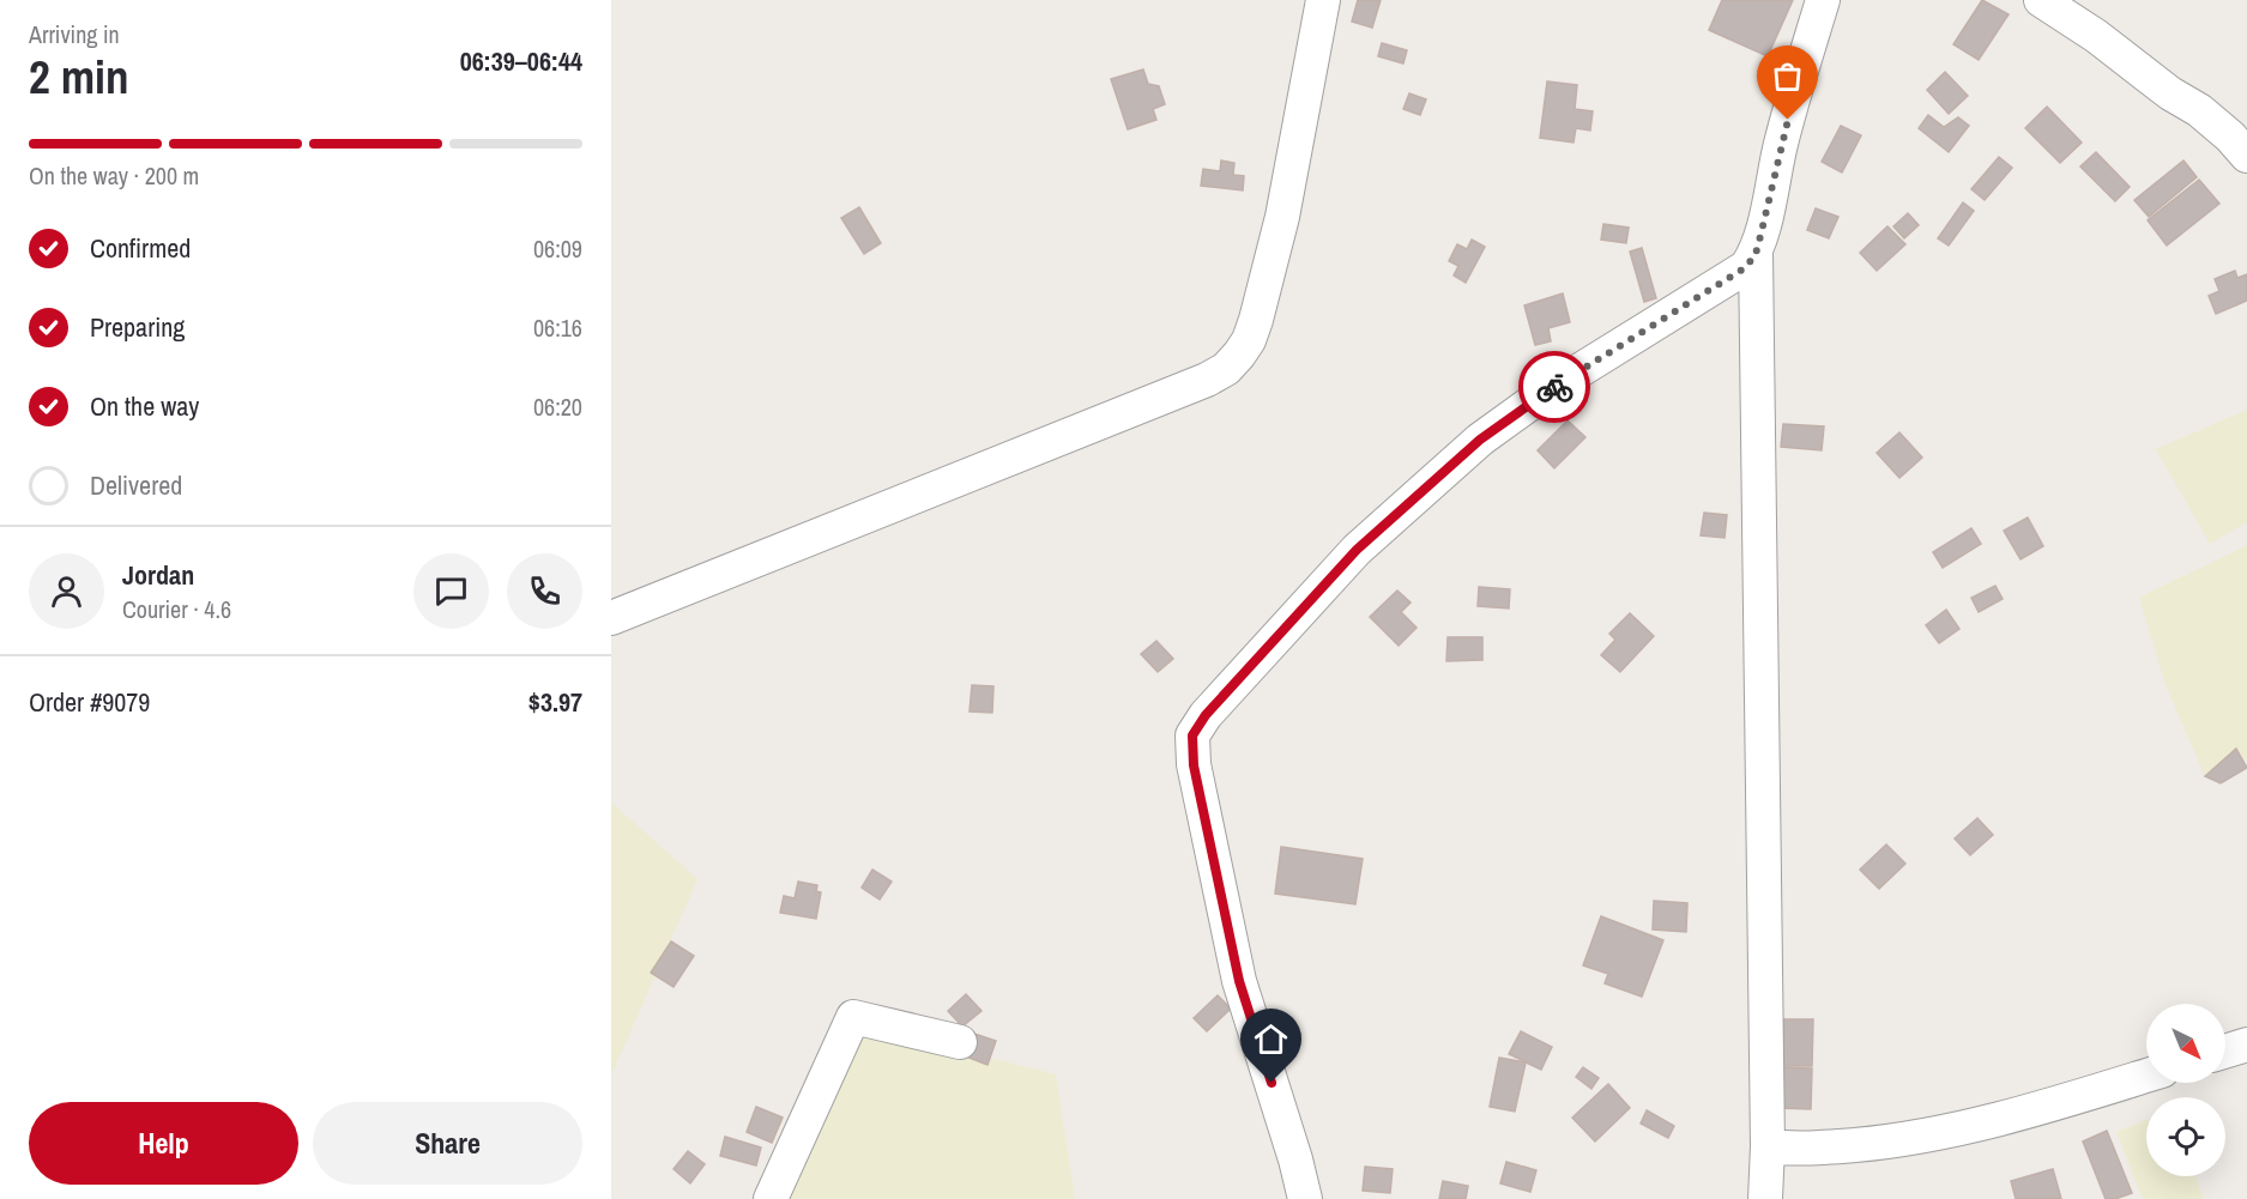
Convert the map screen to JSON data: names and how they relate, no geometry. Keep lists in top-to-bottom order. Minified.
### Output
{"north":"bottom right","page":{"heading":["2 min","Arriving in","06:39–06:44"],"panel":["Jordan","Courier · 4.6","Order #9079","$3.97"],"bar":"On the way · 200 m","list":[["Confirmed","06:09"],["Preparing","06:16"],["On the way","06:20"],"Delivered"],"buttons":["Help","Share"]}}
